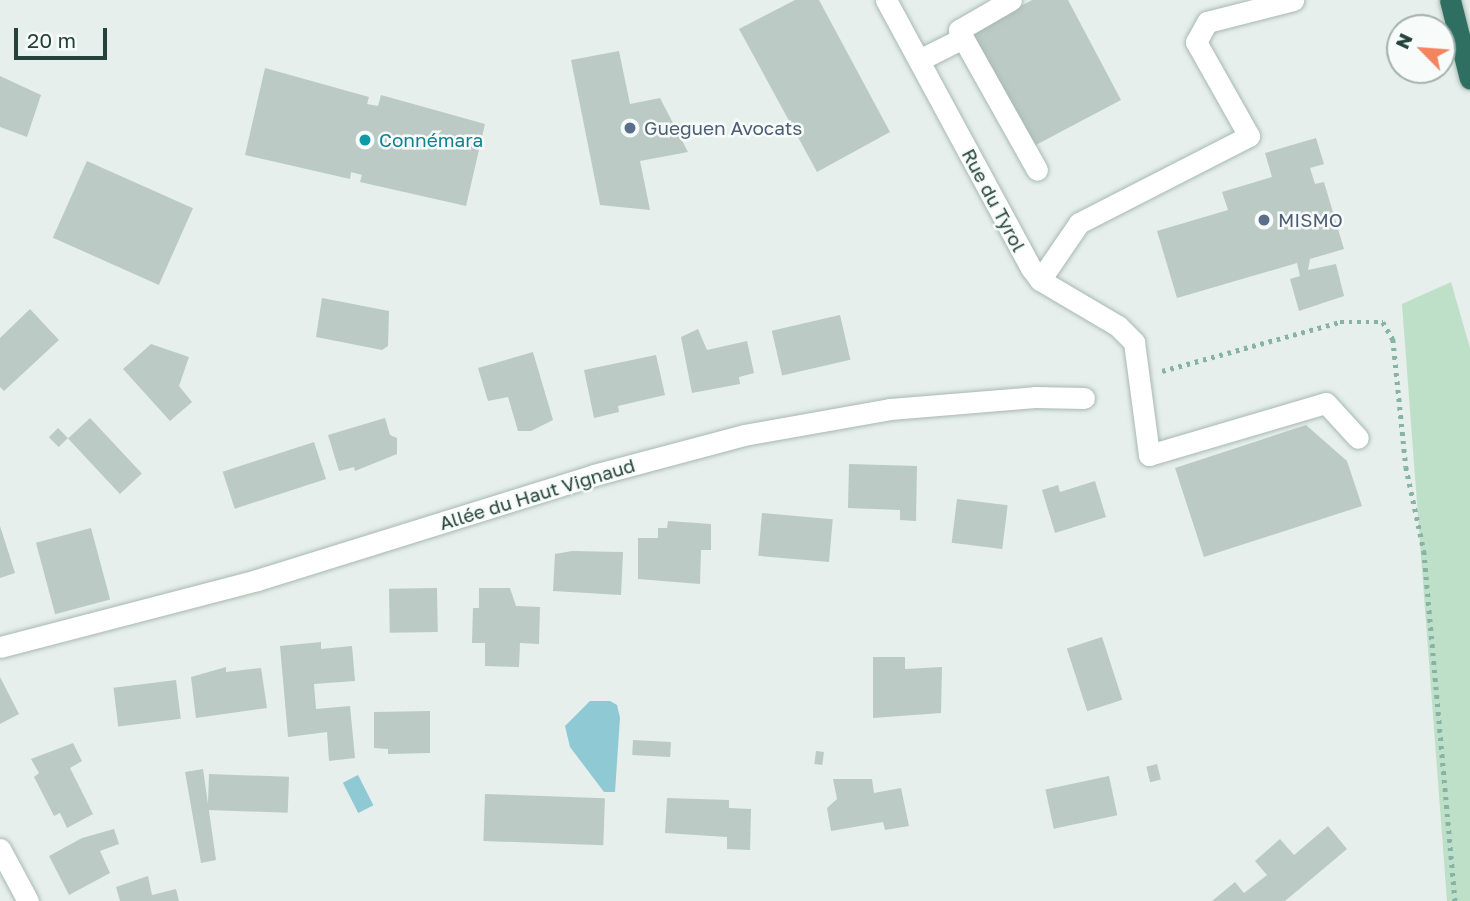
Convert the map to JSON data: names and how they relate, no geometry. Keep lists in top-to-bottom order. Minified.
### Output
{"streets":{"street":["Rue du Tyrol","Allée du Haut Vignaud"]},"places":["Gueguen Avocats","Connémara","MISMO"],"scale_bar":"20 m","north":"top left"}
